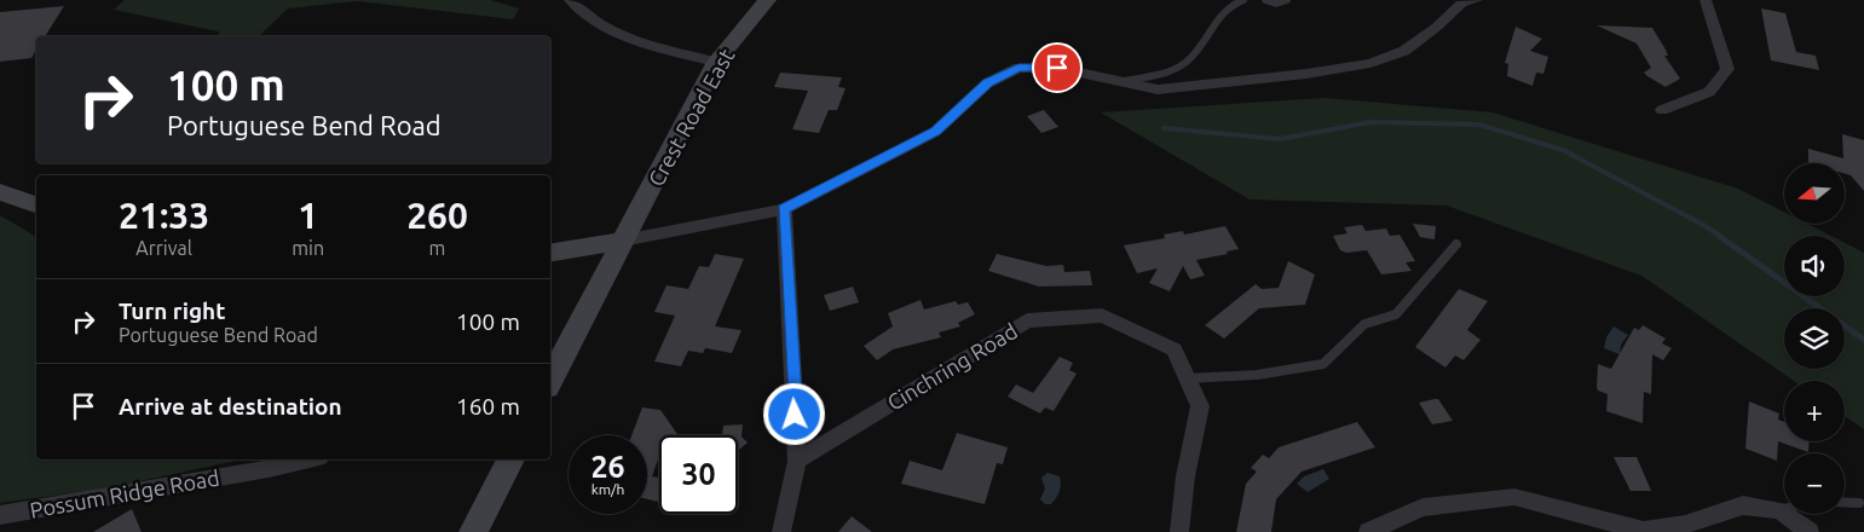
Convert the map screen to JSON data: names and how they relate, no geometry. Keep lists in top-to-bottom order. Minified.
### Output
{"streets":{"street":["Crest Road East","Cinchring Road","Possum Ridge Road"]},"north":"left","page":{"turn":["100 m","Portuguese Bend Road"],"map_buttons":["+","−"],"eta":["21:33","Arrival","1","min","260","m"],"list":[{"name":"Turn right","note":"Portuguese Bend Road","value":"100 m"},{"name":"Arrive at destination","value":"160 m"}],"speed":"26 km/h","limit":"30"}}
